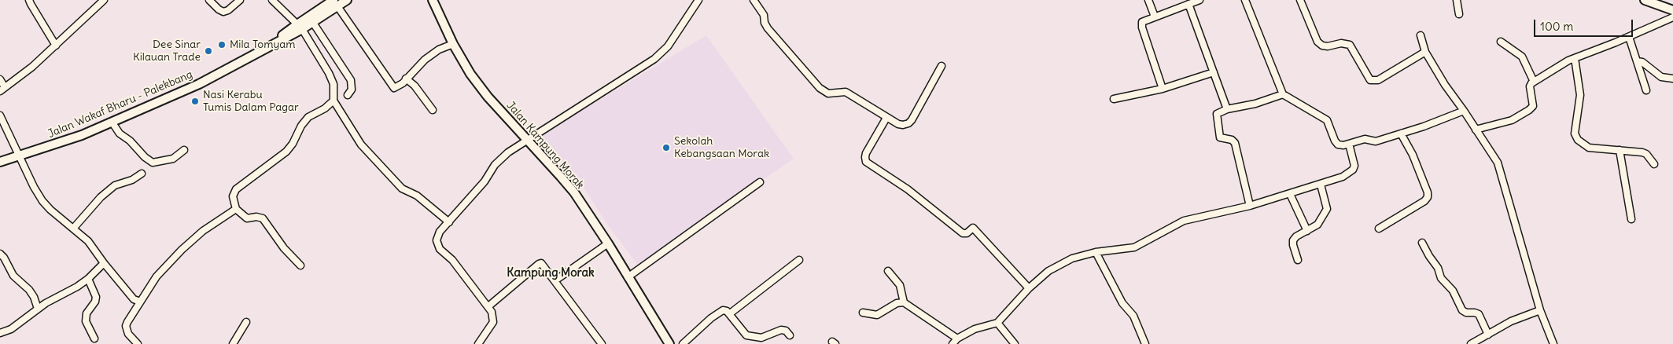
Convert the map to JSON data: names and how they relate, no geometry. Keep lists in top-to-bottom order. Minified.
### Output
{"streets":{"main road":["Jalan Wakaf Bharu - Palekbang","Jalan Kampung Morak"]},"districts":["Kampung Morak"],"places":["Mila Tomyam","Dee Sinar Kilauan Trade","Nasi Kerabu Tumis Dalam Pagar","Sekolah Kebangsaan Morak"],"scale_bar":"100 m"}
